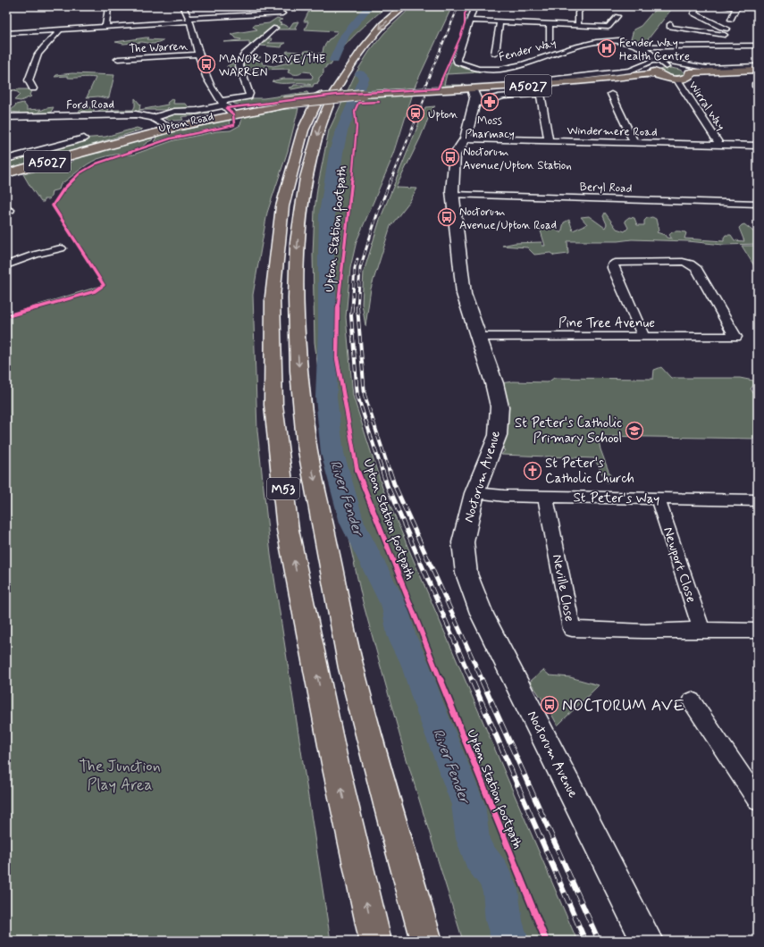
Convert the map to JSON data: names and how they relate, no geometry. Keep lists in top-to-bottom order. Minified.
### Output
{"streets":{"main road":["A5027","Upton Road","M53"],"street":["The Warren","Fender Way","Ford Road","Wirral Way","Windermere Road","Beryl Road","Pine Tree Avenue","Noctorum Avenue","St Peter's Way","Newport Close","Neville Close"],"cycle path":["Upton Station footpath"]},"crossings":[["Ford Road","Upton Road"],["Wirral Way","Upton Road"],["Wirral Way","Windermere Road"],["Upton Road","Noctorum Avenue"],["Windermere Road","Noctorum Avenue"],["Beryl Road","Noctorum Avenue"],["Pine Tree Avenue","Noctorum Avenue"],["Noctorum Avenue","St Peter's Way"],["St Peter's Way","Newport Close"],["St Peter's Way","Neville Close"],["Newport Close","Neville Close"]],"water":["River Fender"],"parks":["The Junction Play Area"],"places":{"hospital":["Fender Way Health Centre"],"bus stop":["MANOR DRIVE/THE WARREN","Noctorum Avenue/Upton Station","Noctorum Avenue/Upton Road","NOCTORUM AVE"],"pharmacy":["Moss Pharmacy"],"station":["Upton"],"school or university":["St Peter's Catholic Primary School"],"church":["St Peter's Catholic Church"]}}
